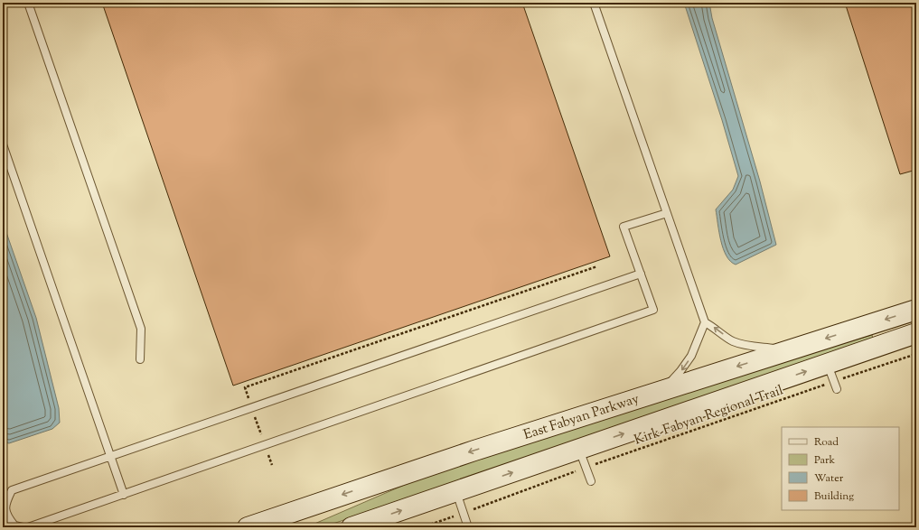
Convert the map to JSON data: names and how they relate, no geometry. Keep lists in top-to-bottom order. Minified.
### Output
{"streets":{"main road":["East Fabyan Parkway"],"path":["Kirk-Fabyan Regional Trail"]},"legend":["Road","Park","Water","Building"]}
